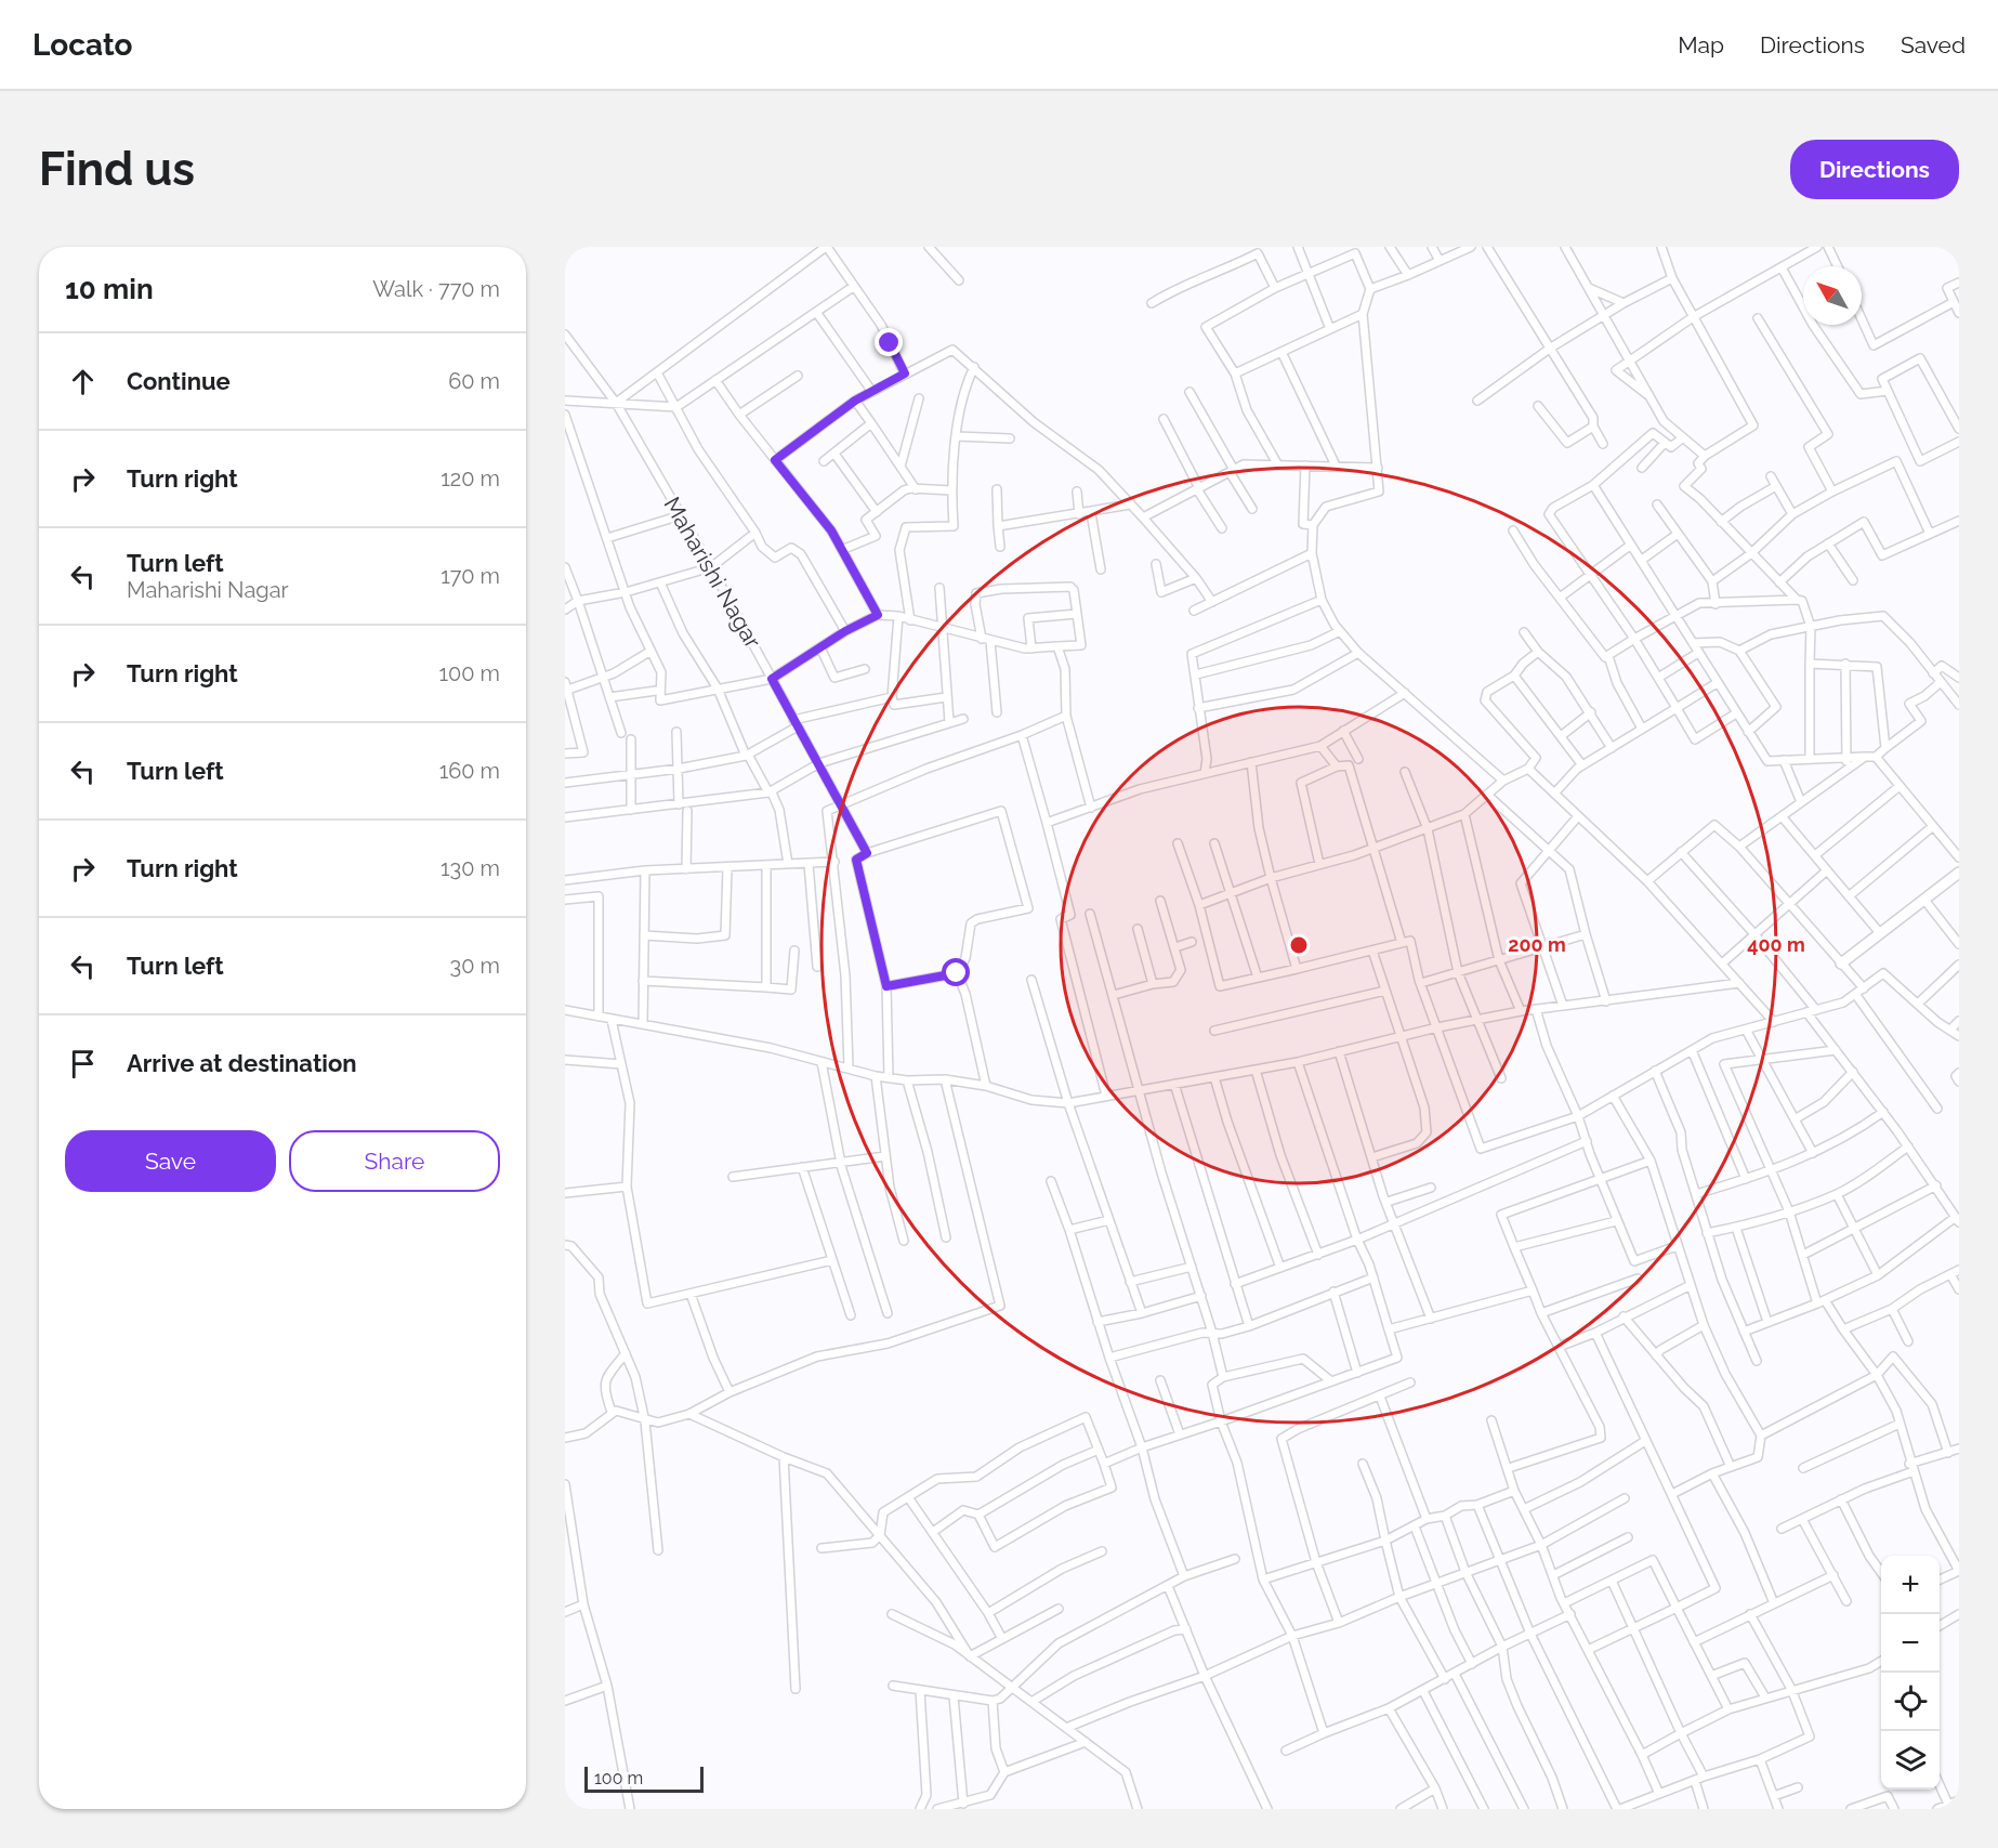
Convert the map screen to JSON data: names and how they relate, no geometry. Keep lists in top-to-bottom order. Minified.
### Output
{"streets":{"street":["Maharishi Nagar"]},"scale_bar":"100 m","north":"top left","page":{"header":"Locato","nav":["Map","Directions","Saved"],"buttons":["Directions",["Save","Share"]],"title":"Find us","heading":["10 min","Walk · 770 m"],"list":[["Continue","60 m"],["Turn right","120 m"],["Turn left","Maharishi Nagar","170 m"],["Turn right","100 m"],["Turn left","160 m"],["Turn right","130 m"],["Turn left","30 m"],"Arrive at destination"],"map_buttons":["+","−"],"scale":"100 m"},"rings":["200 m","400 m"]}
